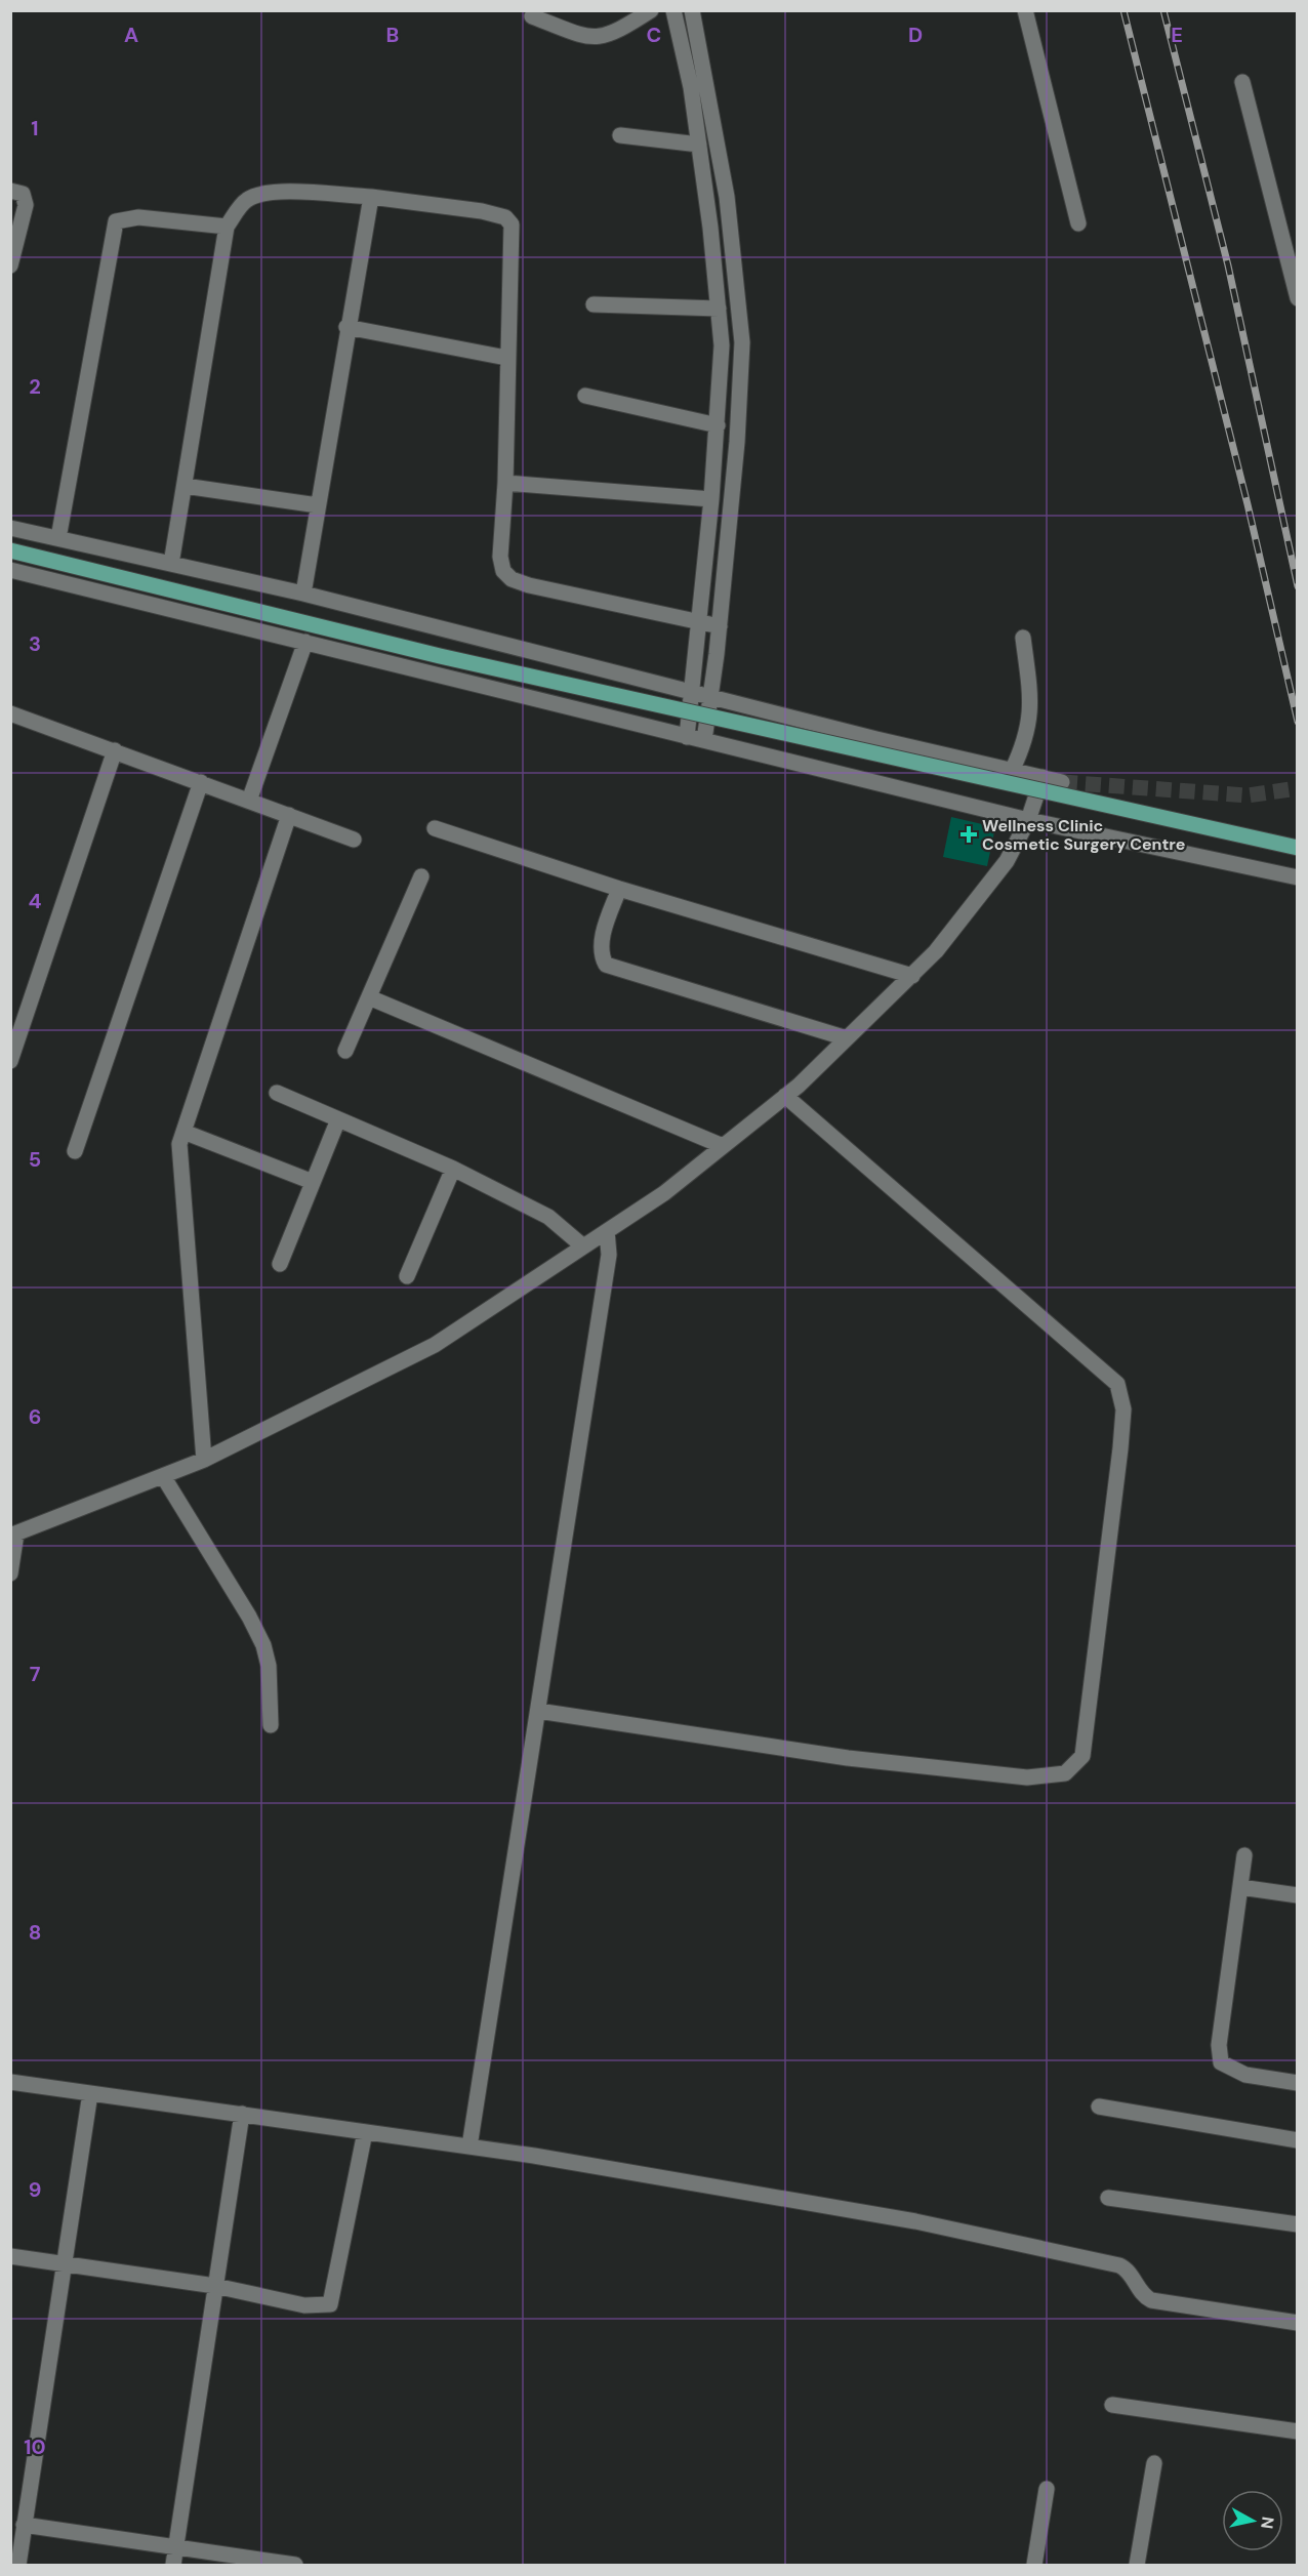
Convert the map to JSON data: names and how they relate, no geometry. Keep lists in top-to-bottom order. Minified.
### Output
{"places":{"health":["Wellness Clinic Cosmetic Surgery Centre"]},"north":"right","grid":{"columns":["A","B","C","D","E"],"rows":["1","2","3","4","5","6","7","8","9","10"]}}
